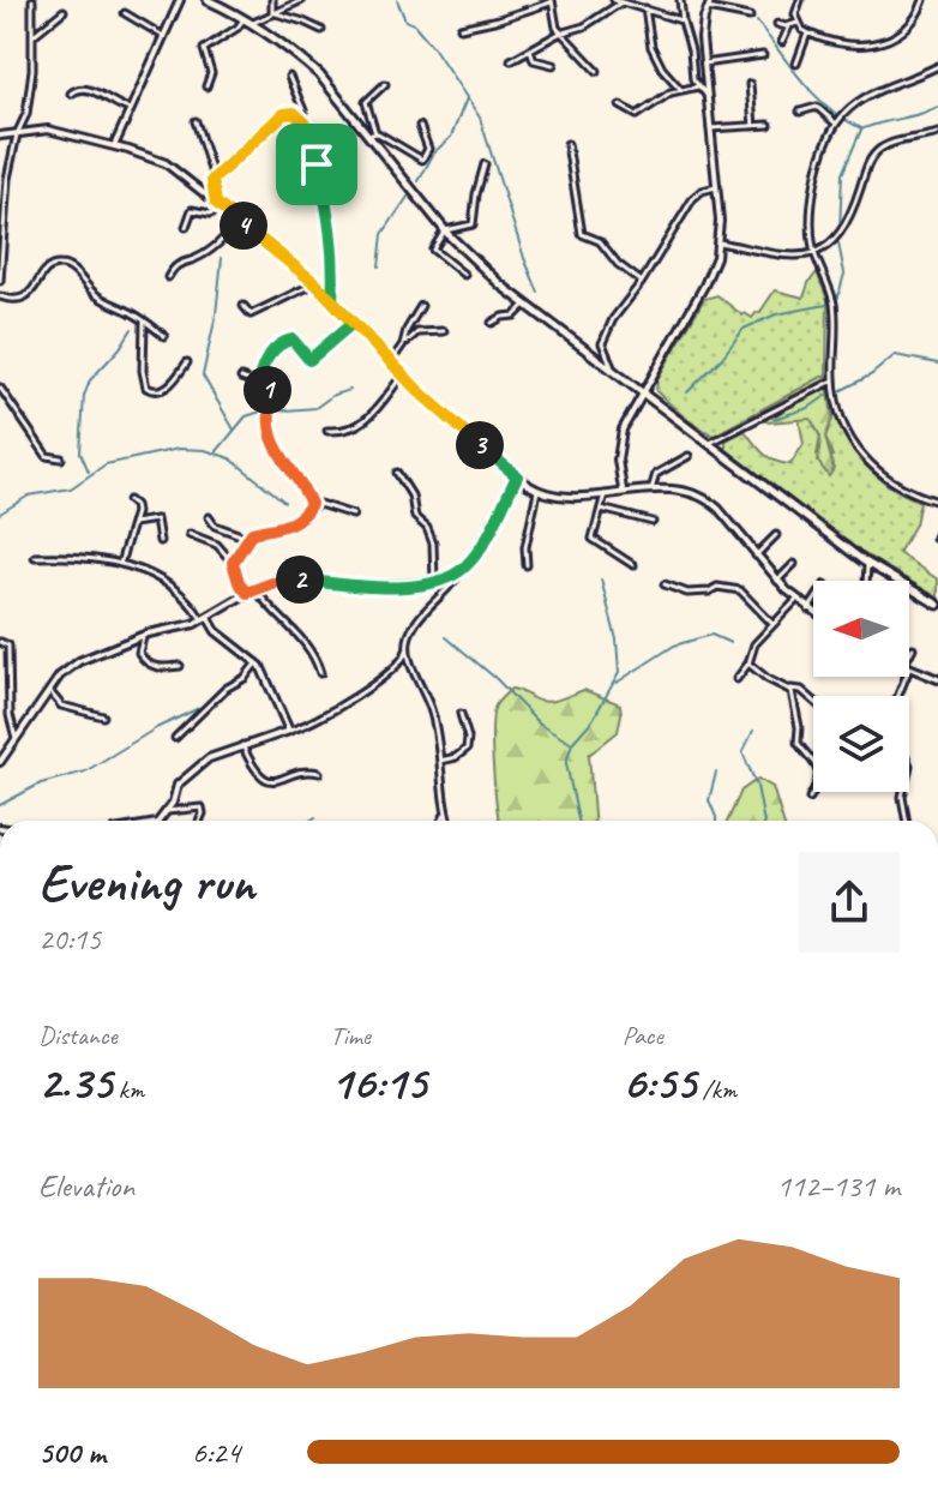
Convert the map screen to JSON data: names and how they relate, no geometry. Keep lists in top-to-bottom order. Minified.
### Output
{"north":"left","page":{"pins":["4","1","3","2"],"heading":["Evening run","20:15"],"stats":[["Distance","2.35 km"],["Time","16:15"],["Pace","6:55 /km"]],"chart":["Elevation","112–131 m"],"list":[{"name":"500 m","note":"6:24"}]}}
